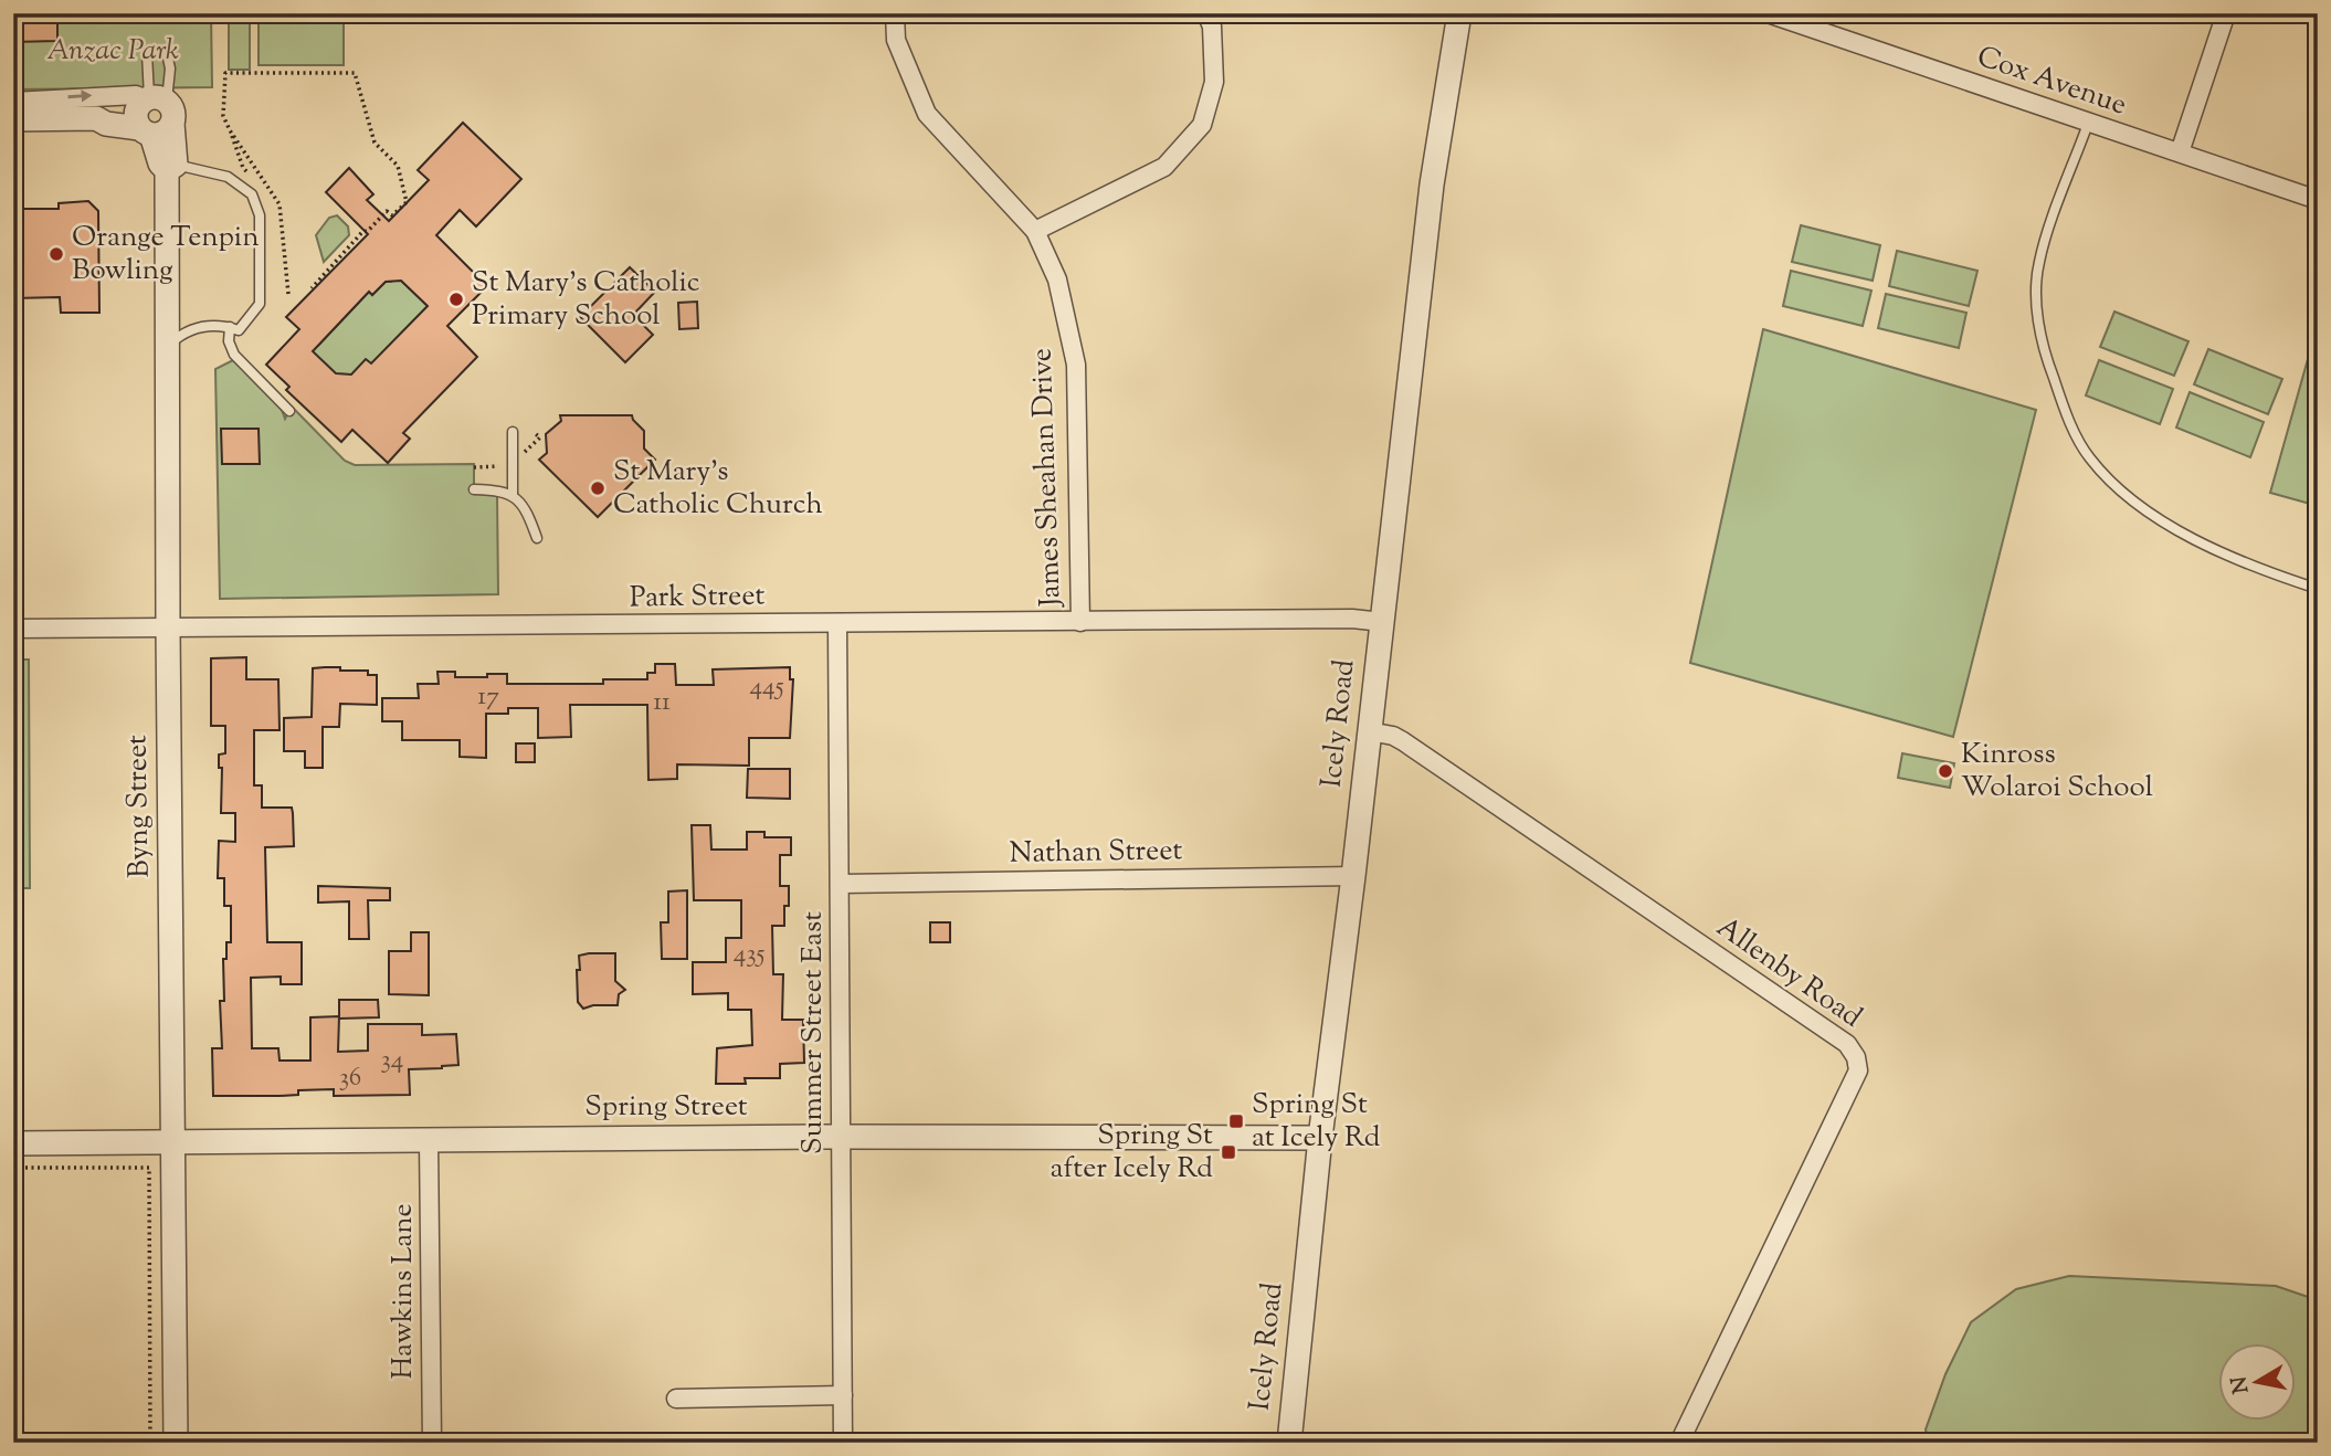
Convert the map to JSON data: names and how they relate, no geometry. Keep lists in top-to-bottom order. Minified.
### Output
{"streets":{"street":["Cox Avenue","James Sheahan Drive","Park Street","Icely Road","Byng Street","Nathan Street","Allenby Road","Summer Street East","Spring Street","Hawkins Lane"]},"crossings":[["James Sheahan Drive","Park Street"],["Park Street","Icely Road"],["Park Street","Byng Street"],["Park Street","Summer Street East"],["Icely Road","Nathan Street"],["Icely Road","Allenby Road"],["Icely Road","Spring Street"],["Byng Street","Spring Street"],["Nathan Street","Summer Street East"],["Summer Street East","Spring Street"],["Spring Street","Hawkins Lane"]],"parks":["Anzac Park"],"places":{"other":["Orange Tenpin Bowling","St Mary's Catholic Primary School","St Mary's Catholic Church","Kinross Wolaroi School"],"transit":["Spring St at Icely Rd","Spring St after Icely Rd"]},"house_numbers":["445","17","11","435","34","36"],"north":"left"}
